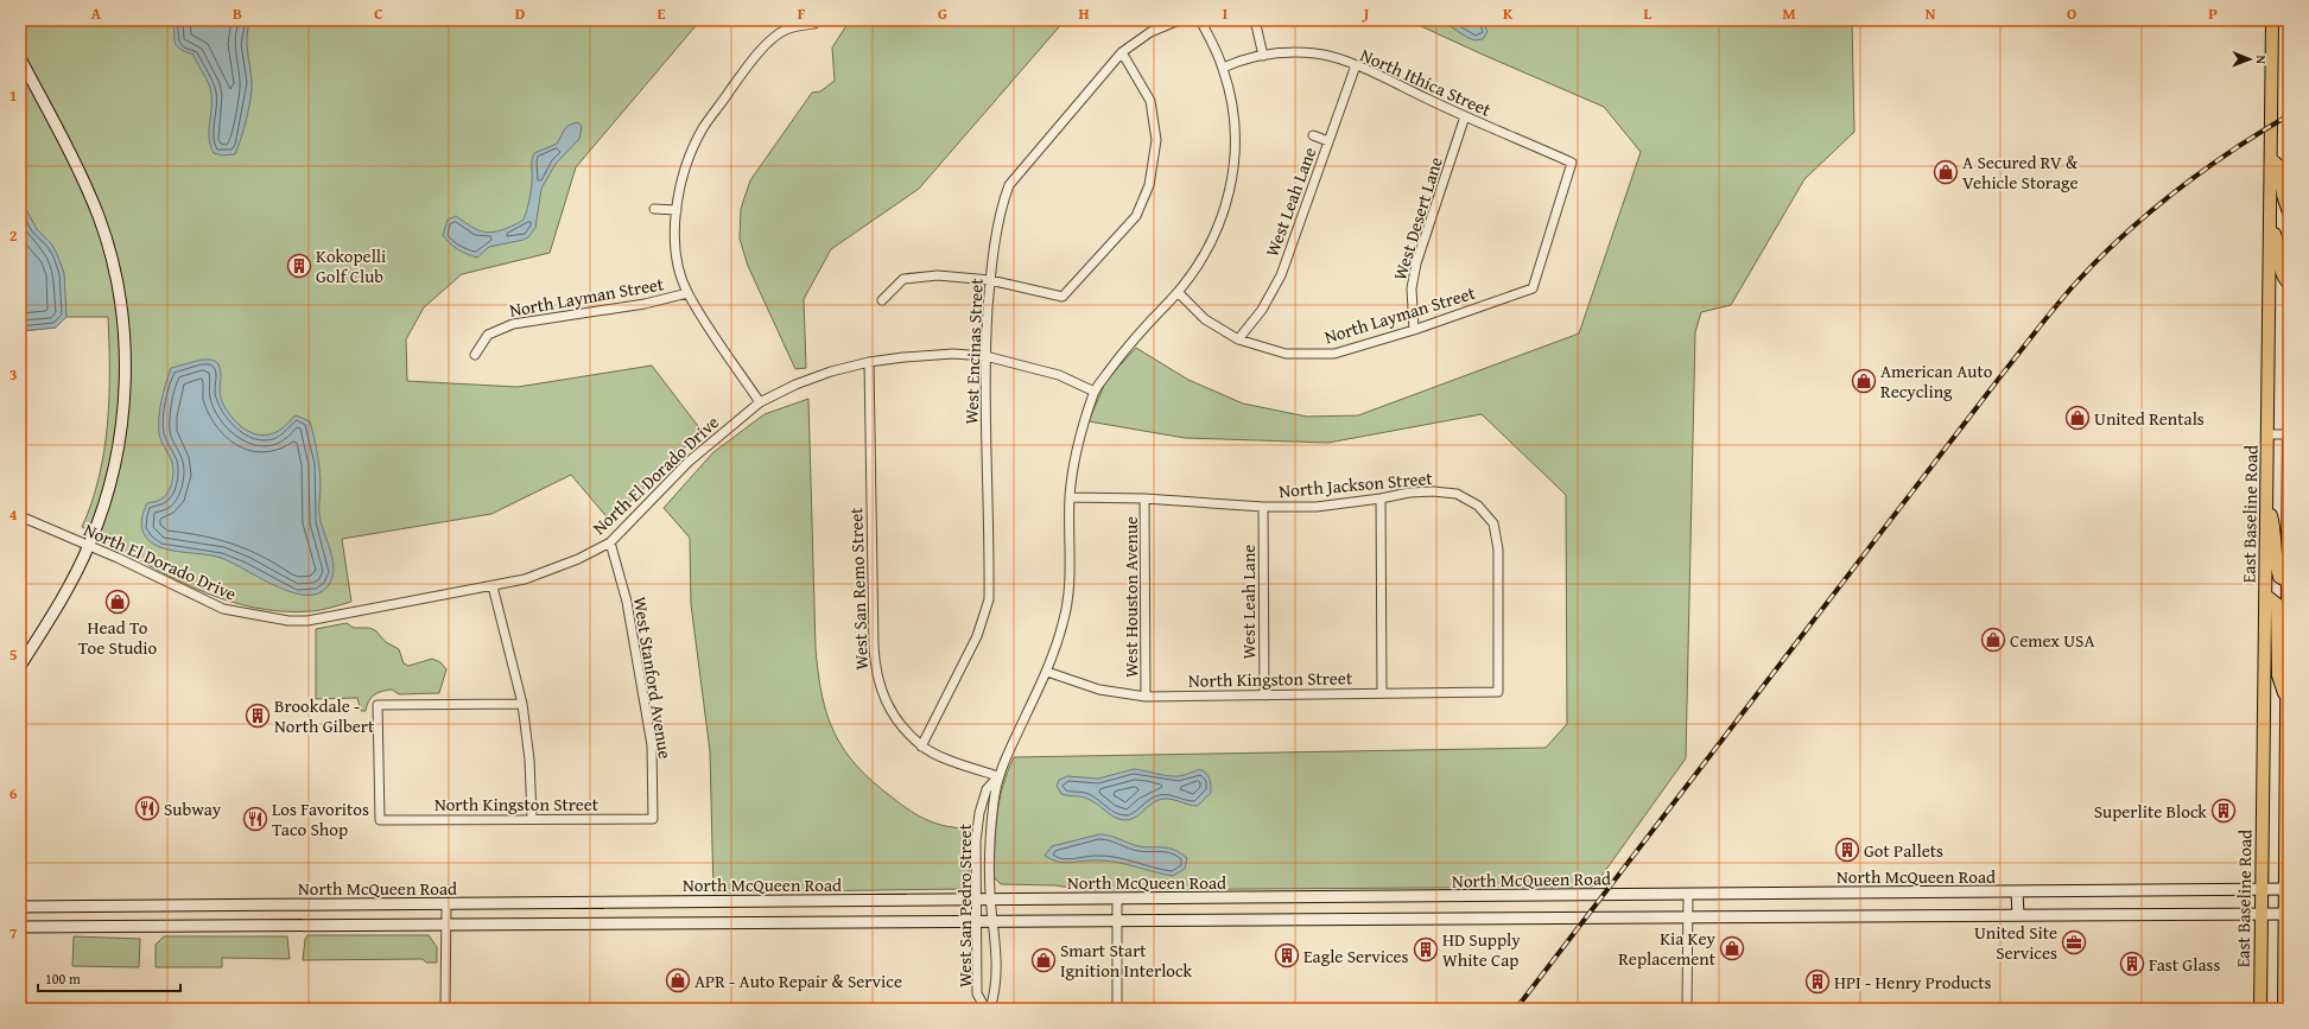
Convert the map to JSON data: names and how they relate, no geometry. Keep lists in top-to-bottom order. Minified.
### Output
{"streets":{"main road":["East Baseline Road","North McQueen Road"],"street":["North Ithica Street","West Leah Lane","West Desert Lane","North Layman Street","West Encinas Street","North El Dorado Drive","North Jackson Street","West San Remo Street","West Houston Avenue","West Stanford Avenue","North Kingston Street","West San Pedro Street"]},"crossings":[["North Ithica Street","West Leah Lane"],["North Ithica Street","West Desert Lane"],["North Ithica Street","North Layman Street"],["North Ithica Street","West San Pedro Street"],["West Leah Lane","North Layman Street"],["West Leah Lane","North Jackson Street"],["West Leah Lane","North Kingston Street"],["West Desert Lane","North Layman Street"],["North Layman Street","West San Pedro Street"],["West Encinas Street","North El Dorado Drive"],["West Encinas Street","West San Remo Street"],["North El Dorado Drive","West San Remo Street"],["North El Dorado Drive","West Stanford Avenue"],["North El Dorado Drive","West San Pedro Street"],["North Jackson Street","West Houston Avenue"],["North Jackson Street","North Kingston Street"],["North Jackson Street","West San Pedro Street"],["East Baseline Road","North McQueen Road"],["West San Remo Street","West San Pedro Street"],["West Houston Avenue","North Kingston Street"],["West Stanford Avenue","North Kingston Street"],["North Kingston Street","West San Pedro Street"],["North McQueen Road","West San Pedro Street"]],"places":{"shop":["A Secured RV & Vehicle Storage","American Auto Recycling","United Rentals","Head To Toe Studio","Cemex USA","Kia Key Replacement","Smart Start Ignition Interlock","APR - Auto Repair & Service"],"building":["Kokopelli Golf Club","Brookdale - North Gilbert","Superlite Block","Got Pallets","HD Supply White Cap","Eagle Services","Fast Glass","HPI - Henry Products"],"restaurant":["Subway","Los Favoritos Taco Shop"],"office":["United Site Services"]},"scale_bar":"100 m","north":"right","grid":{"columns":["A","B","C","D","E","F","G","H","I","J","K","L","M","N","O","P"],"rows":["1","2","3","4","5","6","7"]}}
